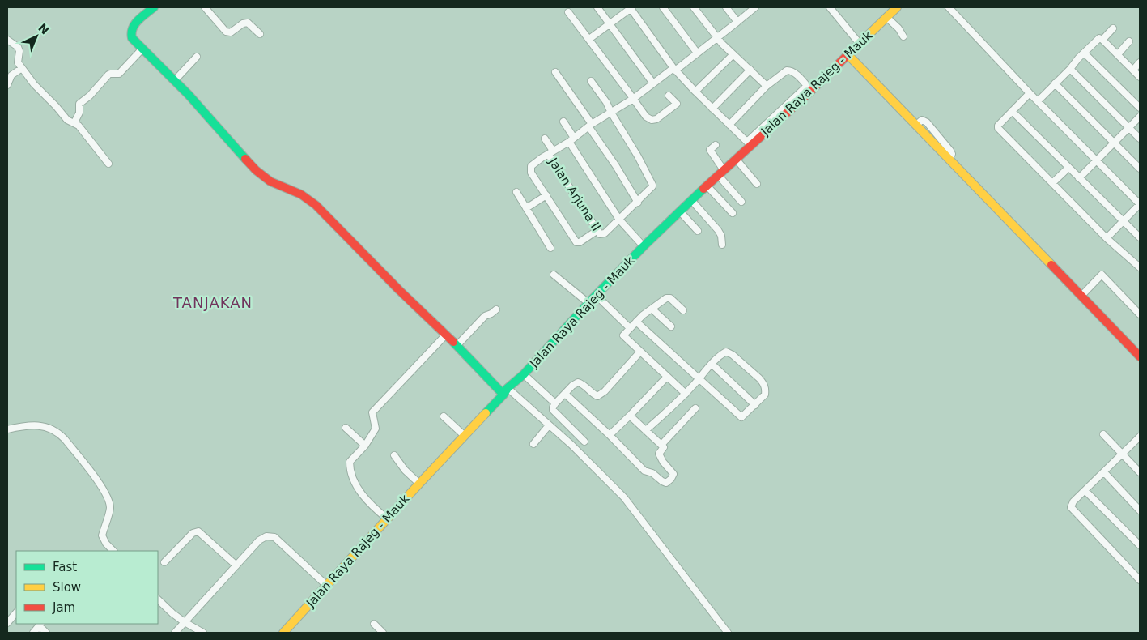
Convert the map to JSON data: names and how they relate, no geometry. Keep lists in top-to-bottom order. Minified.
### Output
{"streets":{"street":["Jalan Raya Rajeg - Mauk","Jalan Arjuna II"]},"districts":["TANJAKAN"],"legend":["Fast","Slow","Jam"],"north":"top right"}
